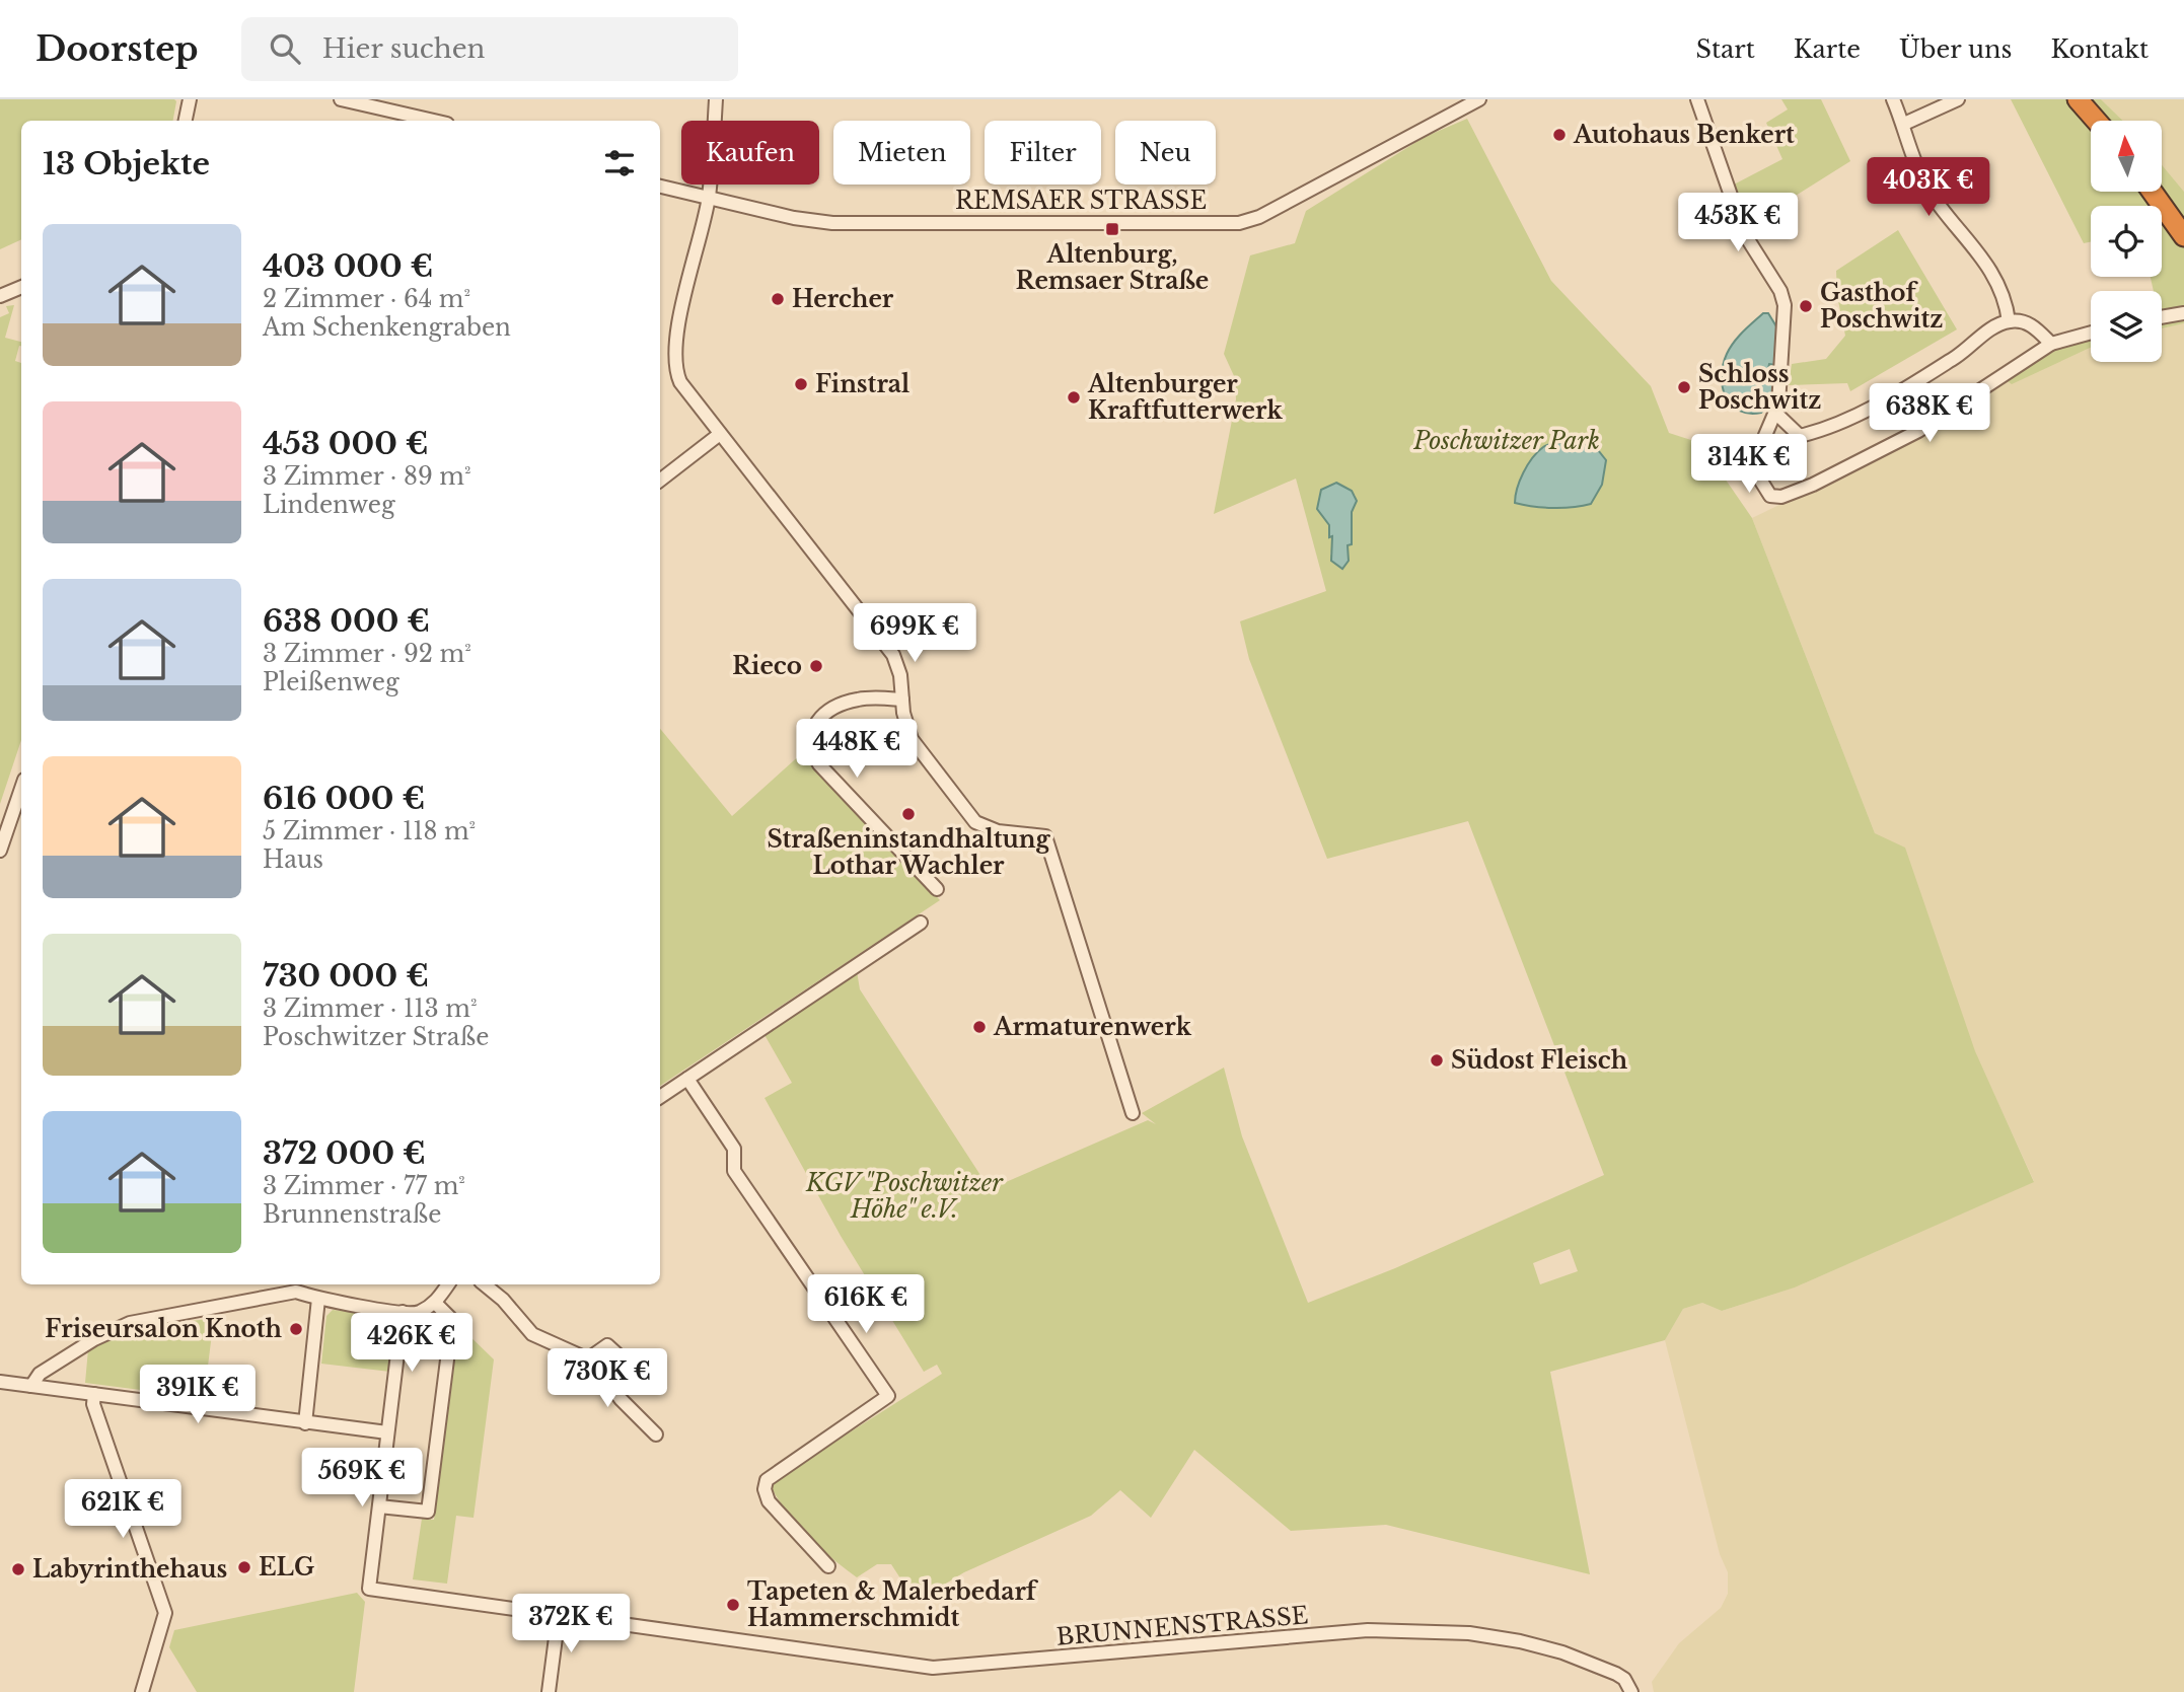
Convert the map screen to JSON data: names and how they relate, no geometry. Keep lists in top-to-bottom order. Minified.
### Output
{"streets":{"street":["REMSAER STRASSE","BRUNNENSTRASSE"]},"parks":["Poschwitzer Park","KGV \"Poschwitzer Höhe\" e.V."],"places":{"other":["Autohaus Benkert","Hercher","Gasthof Poschwitz","Finstral","Schloss Poschwitz","Altenburger Kraftfutterwerk","Rieco","Straßeninstandhaltung Lothar Wachler","Armaturenwerk","Südost Fleisch","Friseursalon Knoth","ELG","Labyrinthehaus","Tapeten & Malerbedarf Hammerschmidt"],"transit":["Altenburg, Remsaer Straße"]},"north":"top","page":{"header":"Doorstep","search":"Hier suchen","nav":["Start","Karte","Über uns","Kontakt"],"chip":["Kaufen","Mieten","Filter","Neu"],"heading":"13 Objekte","price":["403K €","453K €","638K €","314K €","699K €","448K €","616K €","426K €","730K €","391K €","569K €","621K €","372K €"],"list":[{"name":"403 000 €","note":"2 Zimmer · 64 m² · Am Schenkengraben"},{"name":"453 000 €","note":"3 Zimmer · 89 m² · Lindenweg"},{"name":"638 000 €","note":"3 Zimmer · 92 m² · Pleißenweg"},{"name":"616 000 €","note":"5 Zimmer · 118 m² · Haus"},{"name":"730 000 €","note":"3 Zimmer · 113 m² · Poschwitzer Straße"},{"name":"372 000 €","note":"3 Zimmer · 77 m² · Brunnenstraße"}]}}
